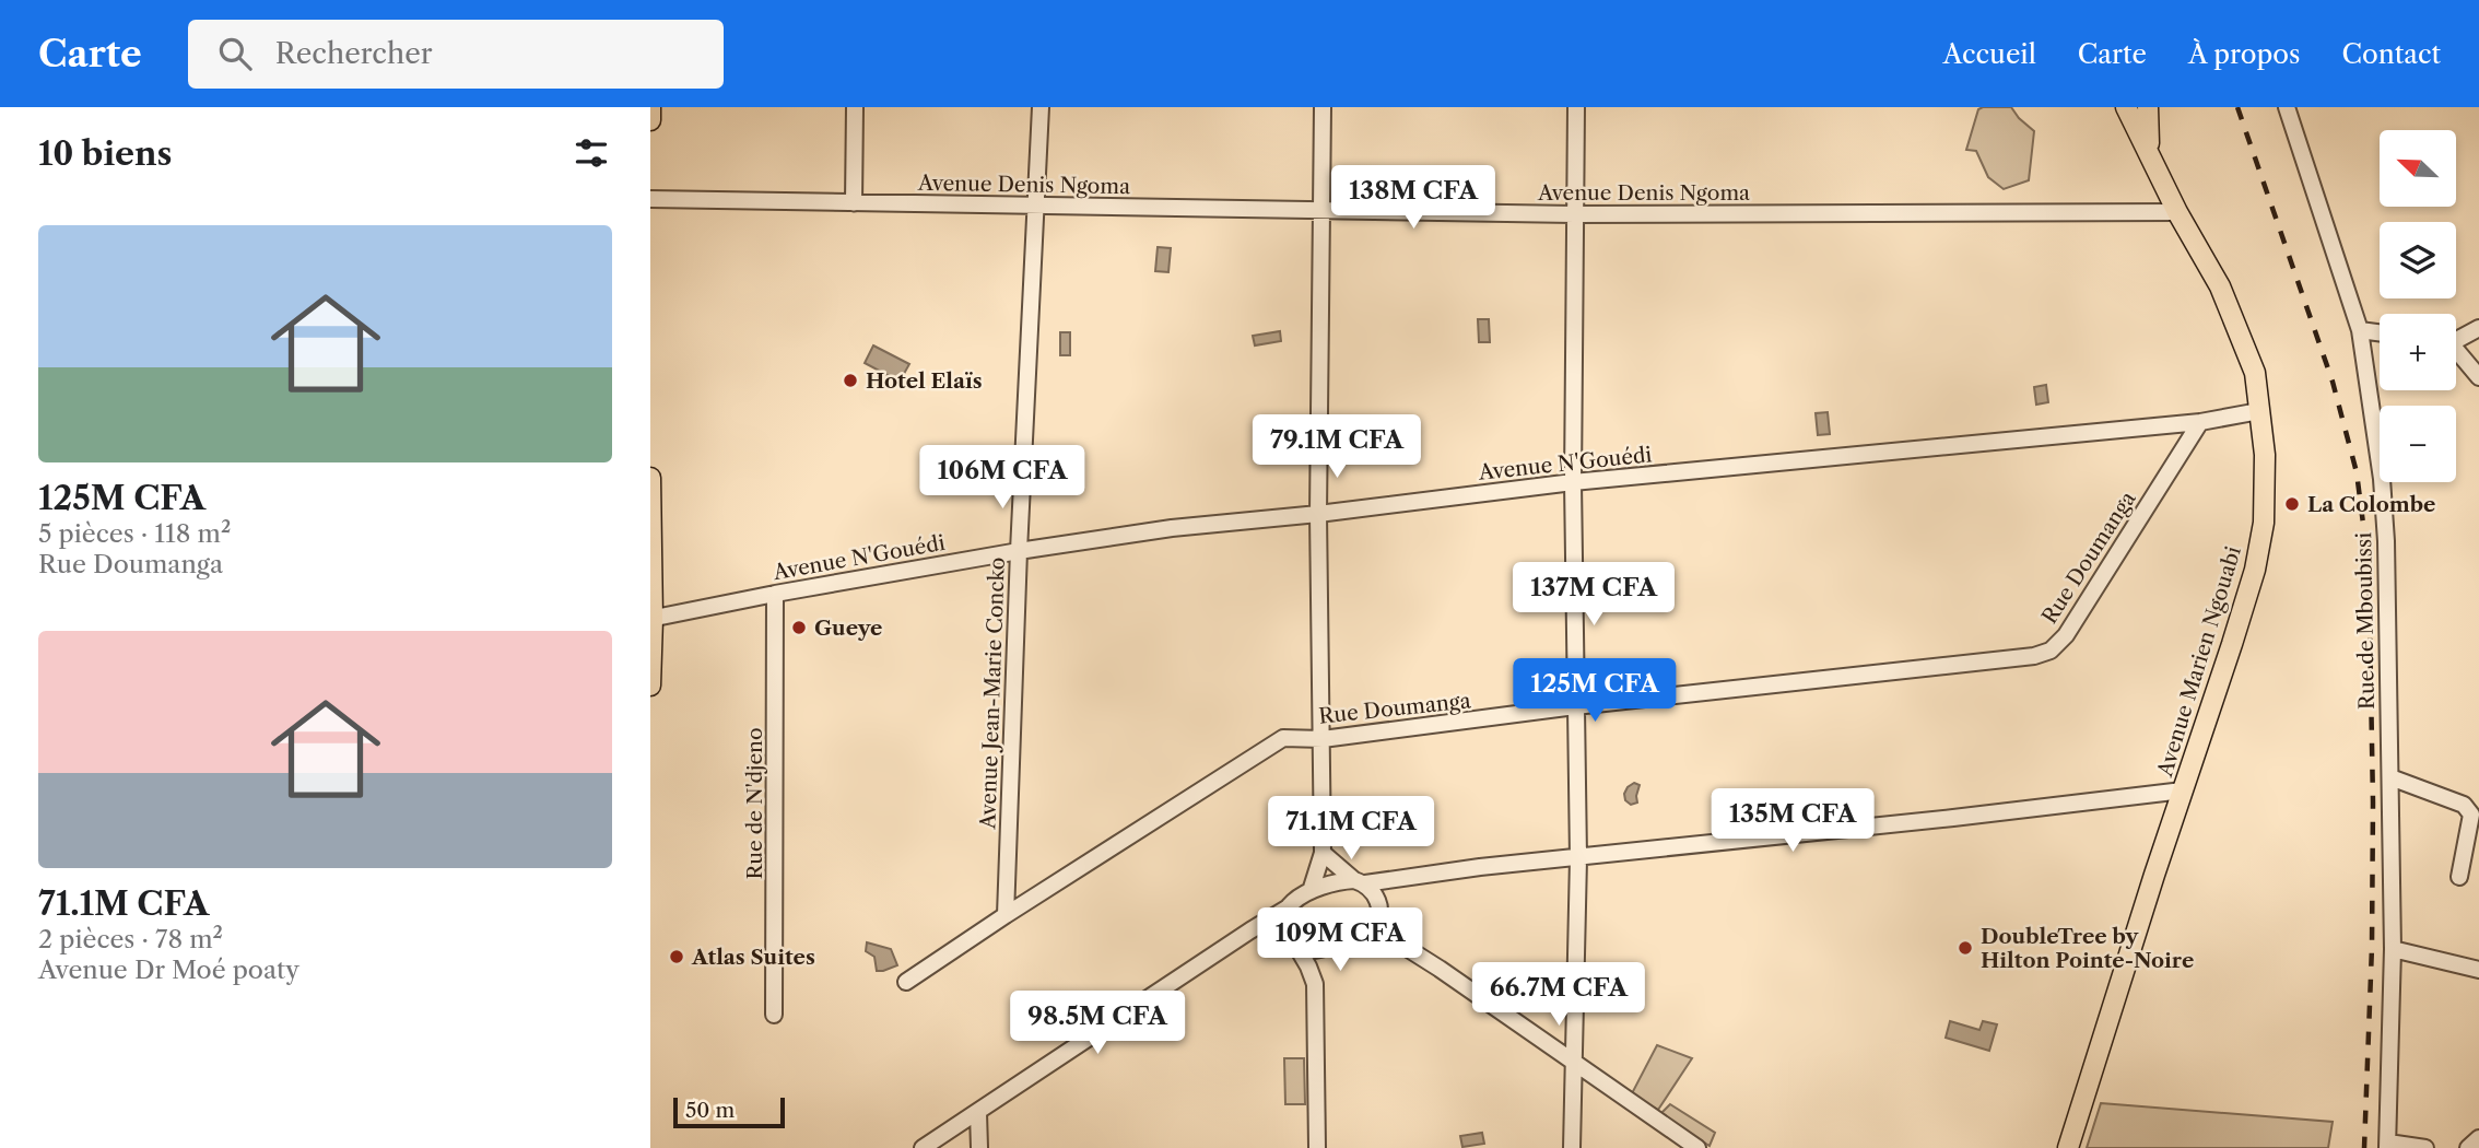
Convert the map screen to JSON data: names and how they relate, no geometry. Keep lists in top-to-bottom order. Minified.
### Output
{"streets":{"main road":["Avenue Marien Ngouabi"],"street":["Avenue Denis Ngoma","Avenue N'Gouédi","Rue Doumanga","Rue de Mboubissi","Avenue Jean-Marie Concko","Rue de N'djeno"]},"crossings":[["Avenue Denis Ngoma","Avenue Marien Ngouabi"],["Avenue Denis Ngoma","Avenue Jean-Marie Concko"],["Avenue N'Gouédi","Rue Doumanga"],["Avenue N'Gouédi","Avenue Marien Ngouabi"],["Avenue N'Gouédi","Avenue Jean-Marie Concko"],["Avenue N'Gouédi","Rue de N'djeno"],["Rue Doumanga","Avenue Jean-Marie Concko"]],"places":["Hotel Elaïs","La Colombe","Gueye","DoubleTree by Hilton Pointe-Noire","Atlas Suites"],"scale_bar":"50 m","north":"top left","page":{"header":"Carte","search":"Rechercher","nav":["Accueil","Carte","À propos","Contact"],"heading":"10 biens","map_buttons":["+","−"],"price":["138M CFA","79.1M CFA","106M CFA","137M CFA","125M CFA","135M CFA","71.1M CFA","109M CFA","66.7M CFA","98.5M CFA"],"list":[{"name":"125M CFA","note":"5 pièces · 118 m² · Rue Doumanga"},{"name":"71.1M CFA","note":"2 pièces · 78 m² · Avenue Dr Moé poaty"}],"scale":"50 m"}}
